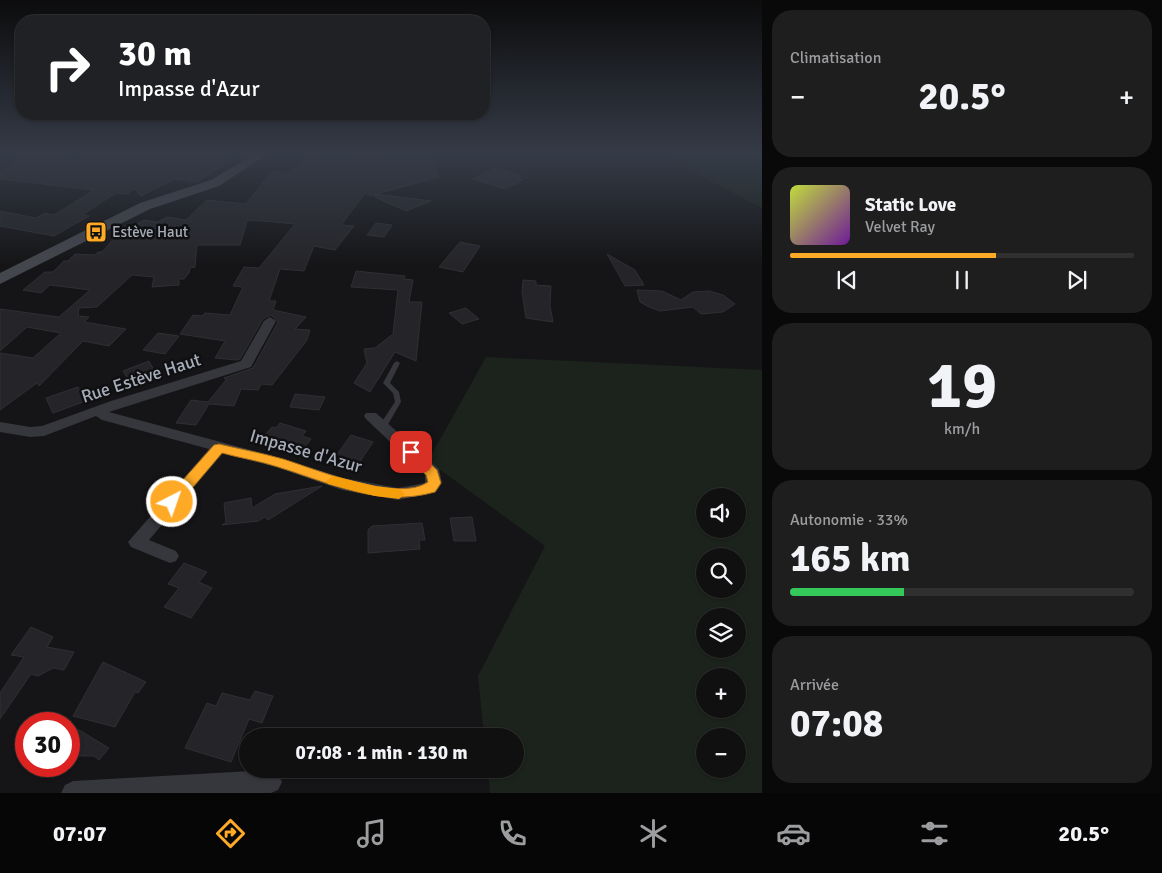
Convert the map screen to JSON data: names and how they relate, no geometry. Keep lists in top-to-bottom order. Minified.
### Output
{"streets":{"street":["Rue Estève Haut","Impasse d'Azur"]},"crossings":[["Rue Estève Haut","Impasse d'Azur"]],"places":{"bus stop":["Estève Haut"]},"page":{"tile":["Climatisation",["19","km/h"],["Autonomie · 33%","165 km"],["Arrivée","07:08"]],"turn":["30 m","Impasse d'Azur"],"heat":["−","20.5°","+"],"song":["Static Love","Velvet Ray"],"map_buttons":["+","−"],"limit":"30","trip":"07:08 · 1 min · 130 m","tabs":["07:07","20.5°"]}}
